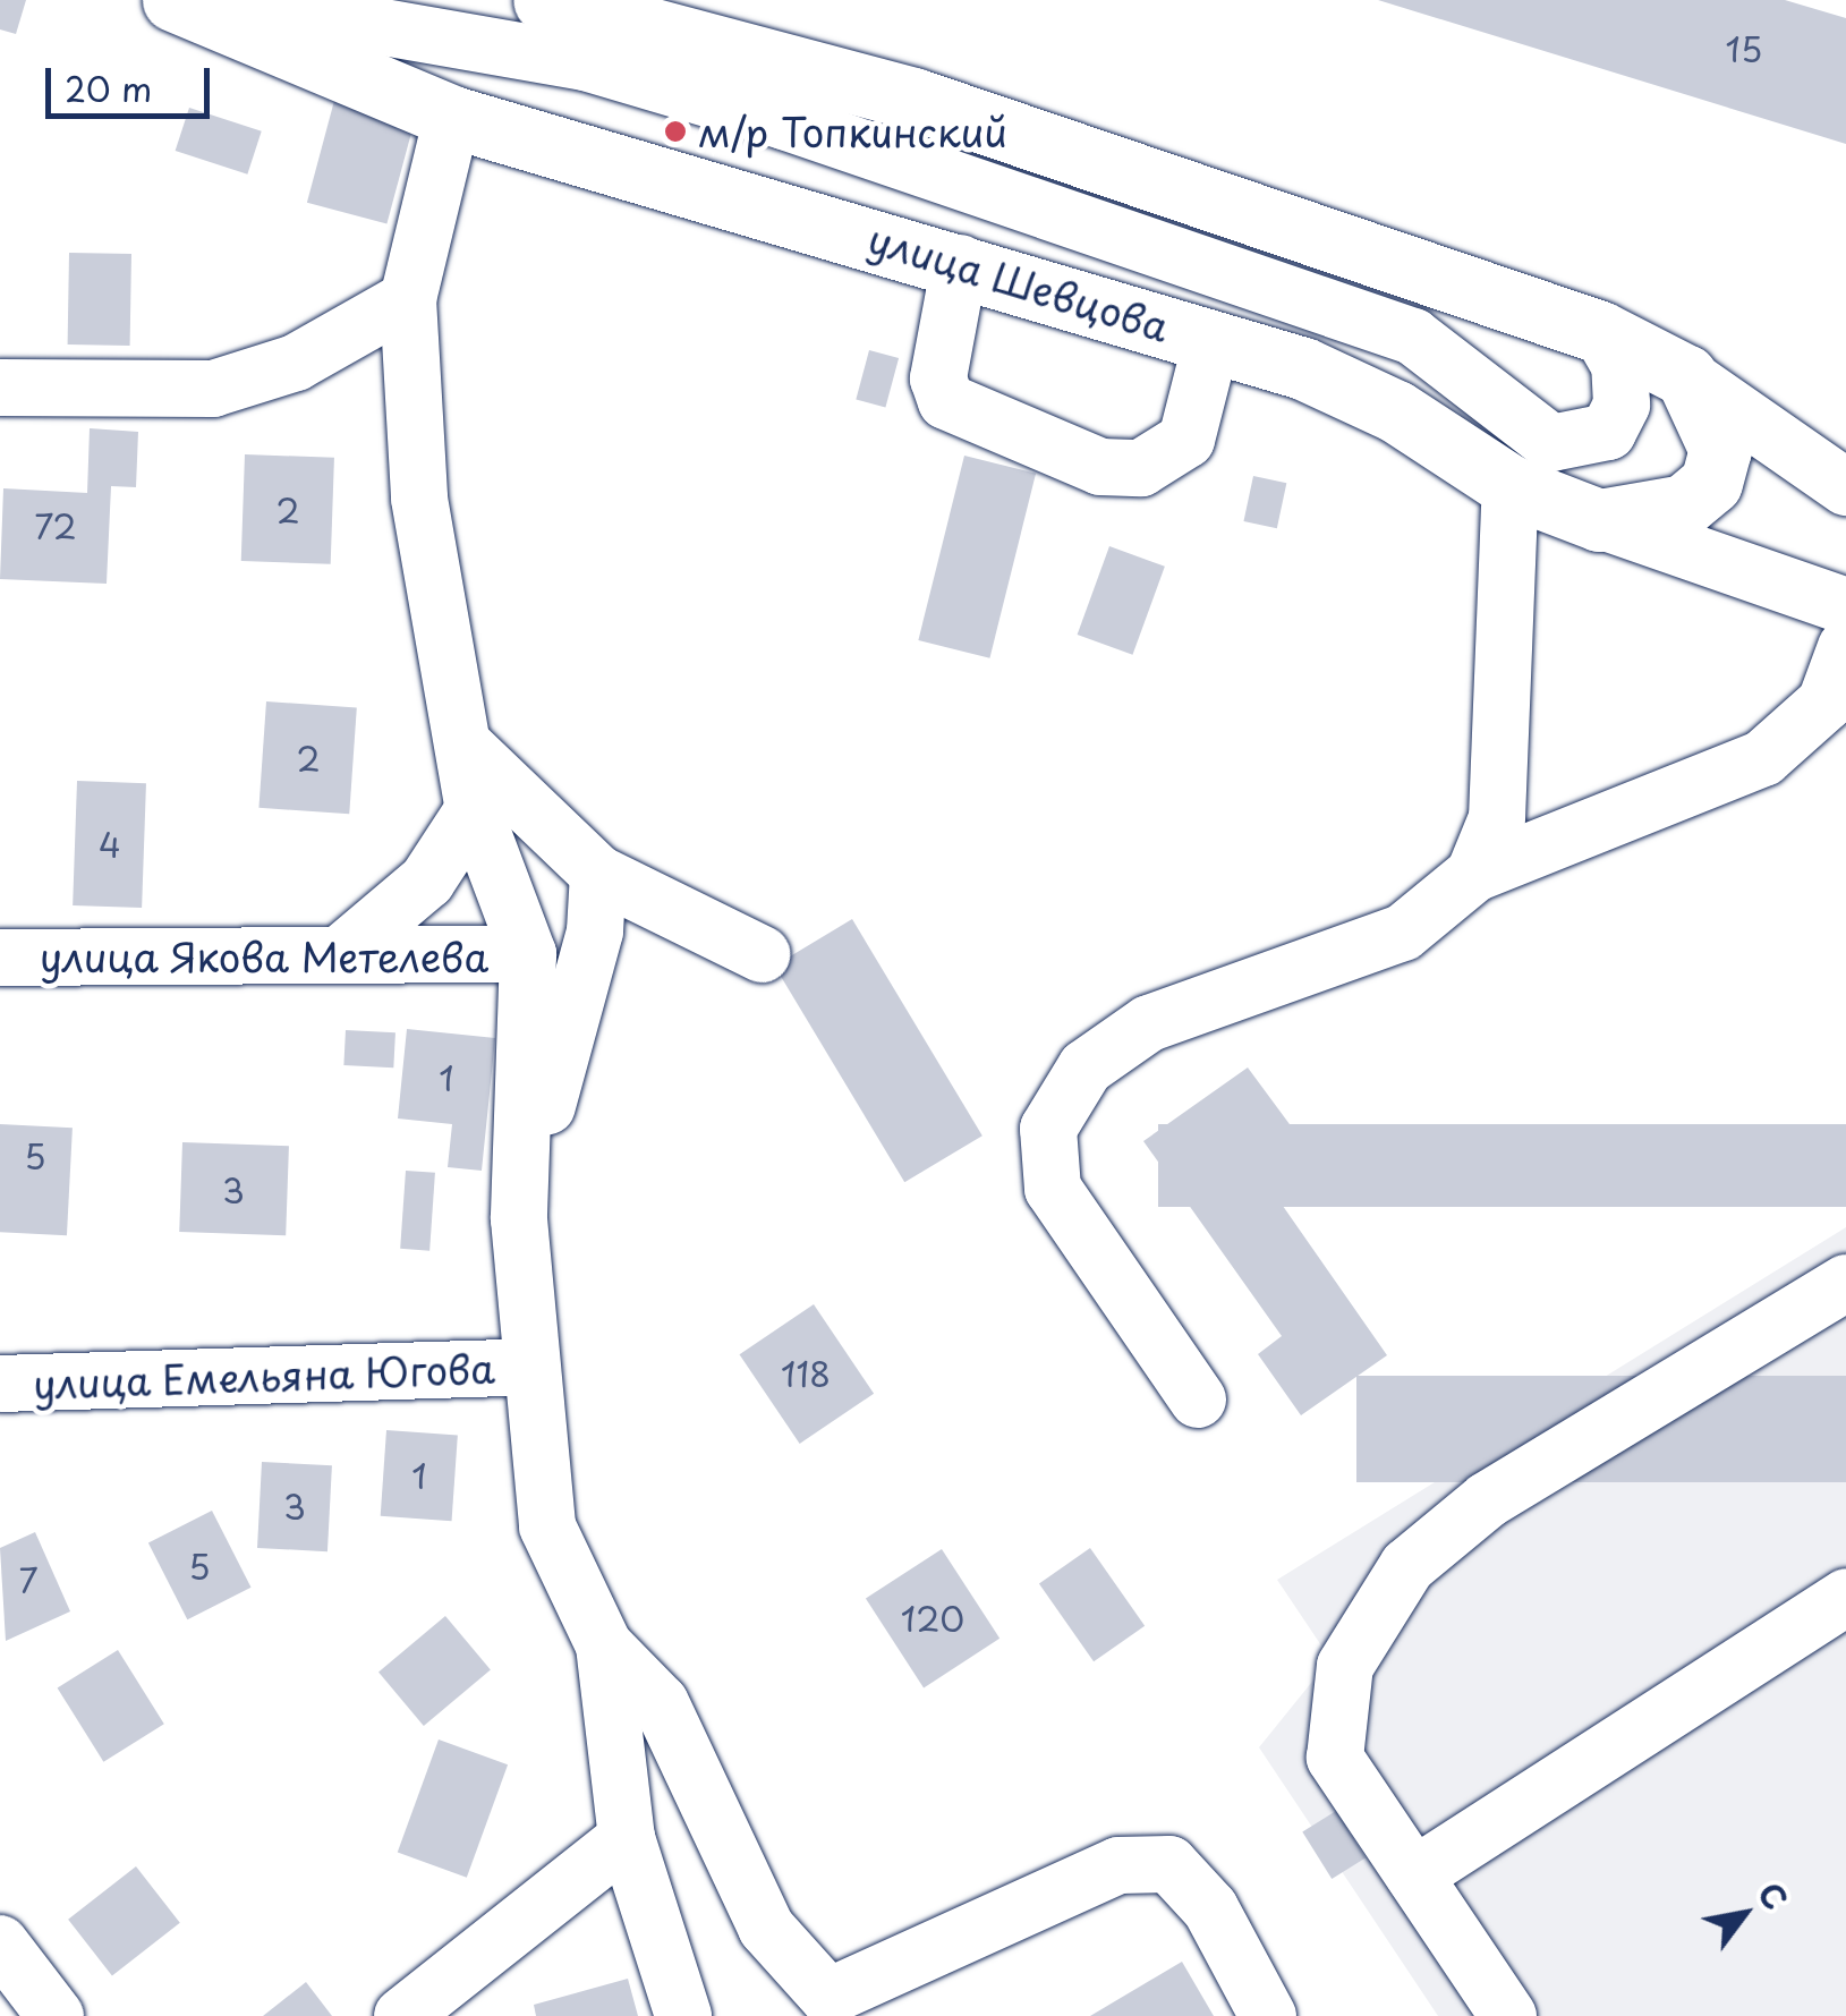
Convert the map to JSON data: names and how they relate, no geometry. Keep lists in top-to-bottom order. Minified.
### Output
{"streets":{"main road":["улица Шевцова"],"street":["улица Якова Метелева","улица Емельяна Югова"]},"places":["м/р Топкинский"],"house_numbers":["15","2","72","2","4","1","5","3","118","1","3","5","7","120"],"scale_bar":"20 m","north":"top right"}
